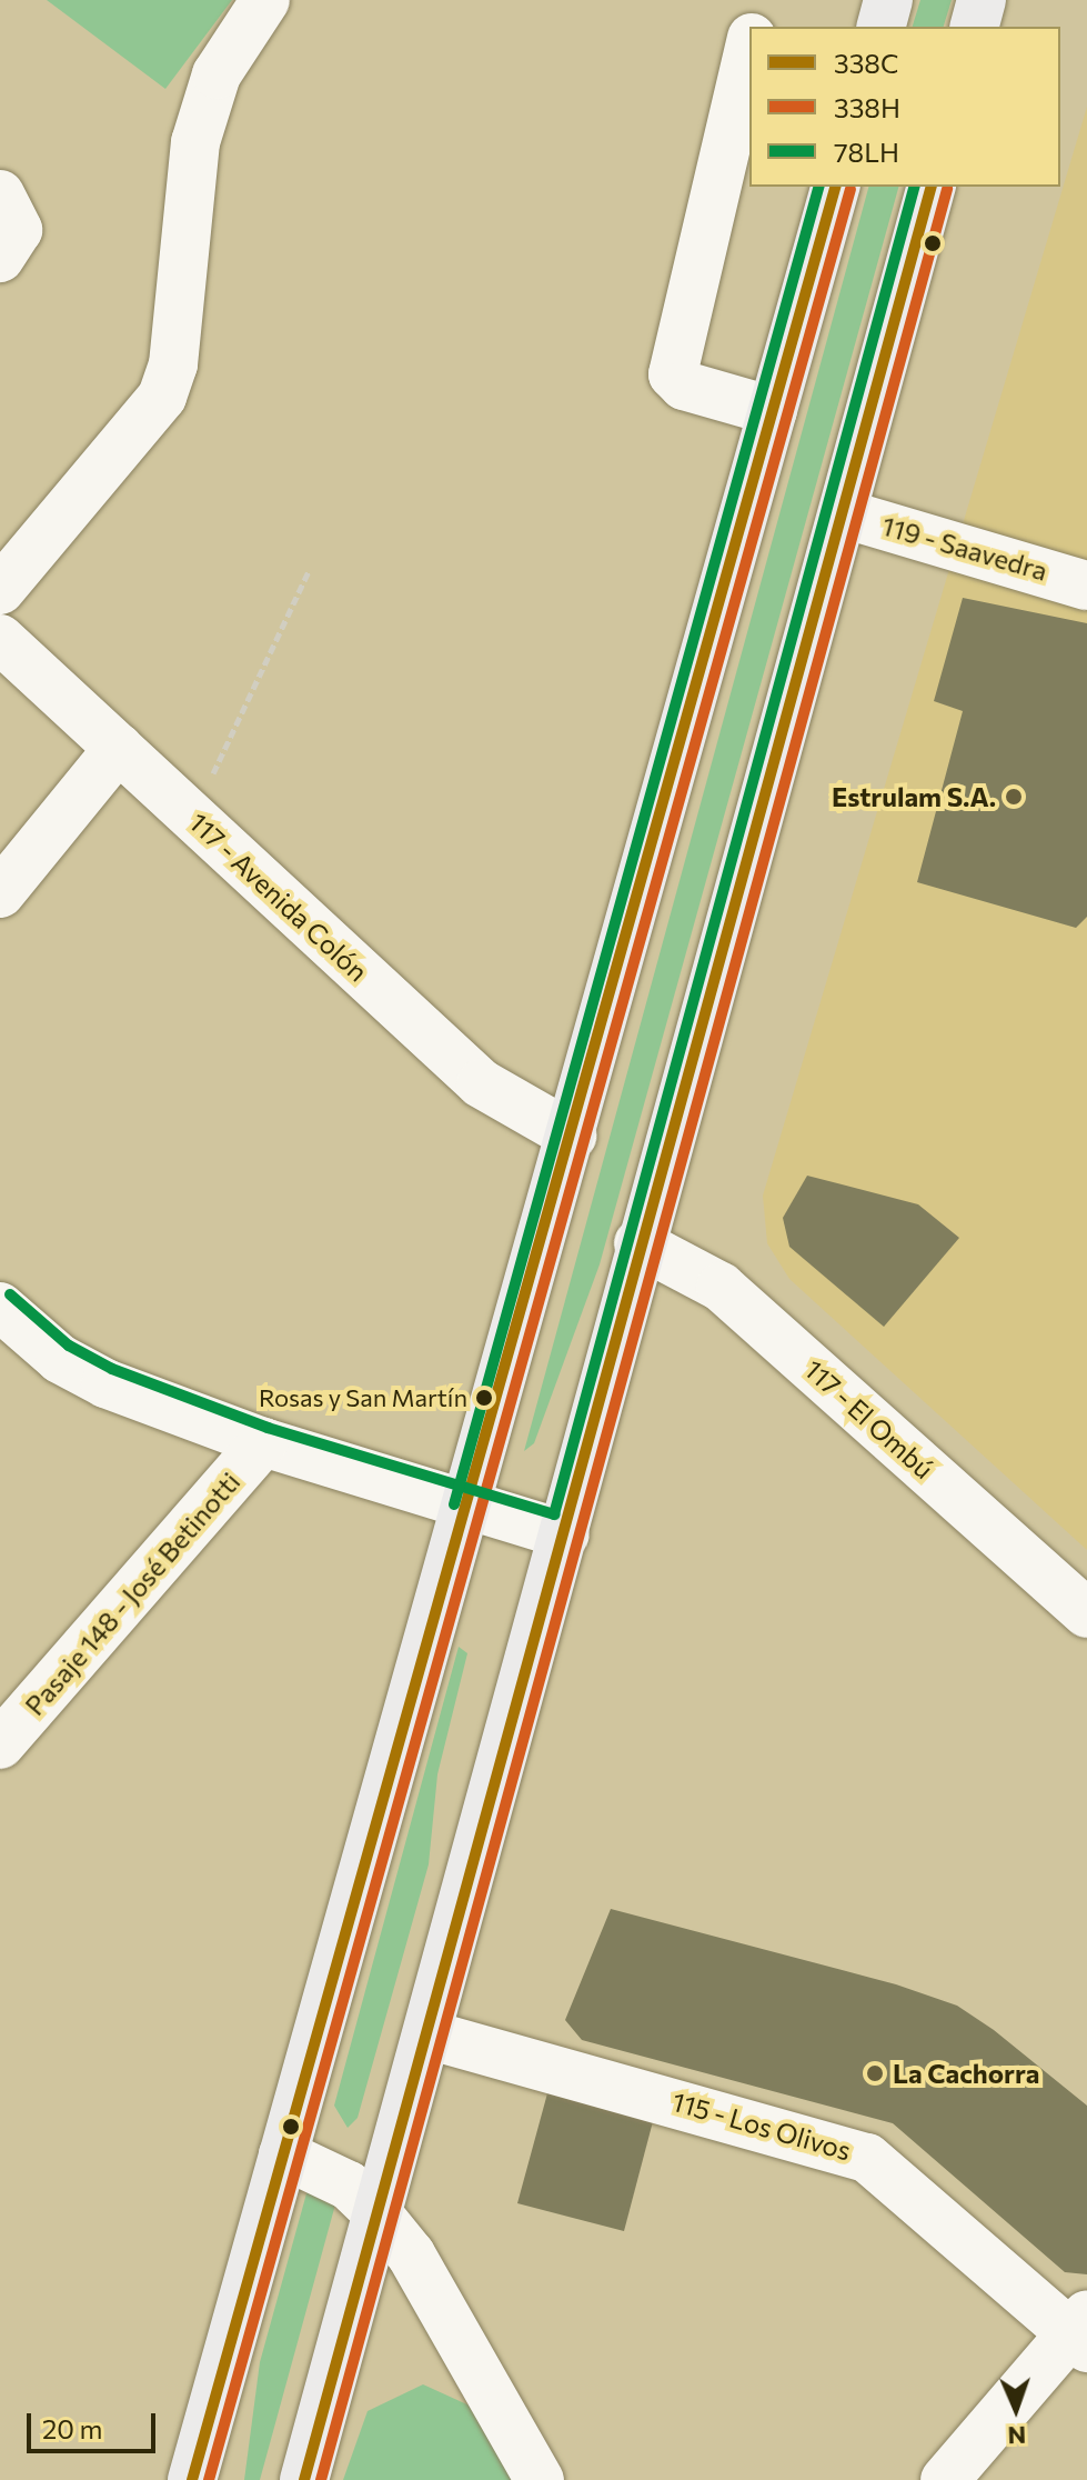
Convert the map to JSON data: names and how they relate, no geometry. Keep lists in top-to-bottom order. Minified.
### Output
{"streets":{"street":["119 - Saavedra","117 - Avenida Colón","117 - El Ombú","Pasaje 148 - José Betinotti","115 - Los Olivos"]},"places":["Estrulam S.A.","Rosas y San Martín","La Cachorra"],"lines":["transit line 338C","transit line 78LH","transit line 338H"],"legend":["338C","338H","78LH"],"scale_bar":"20 m","north":"bottom"}
